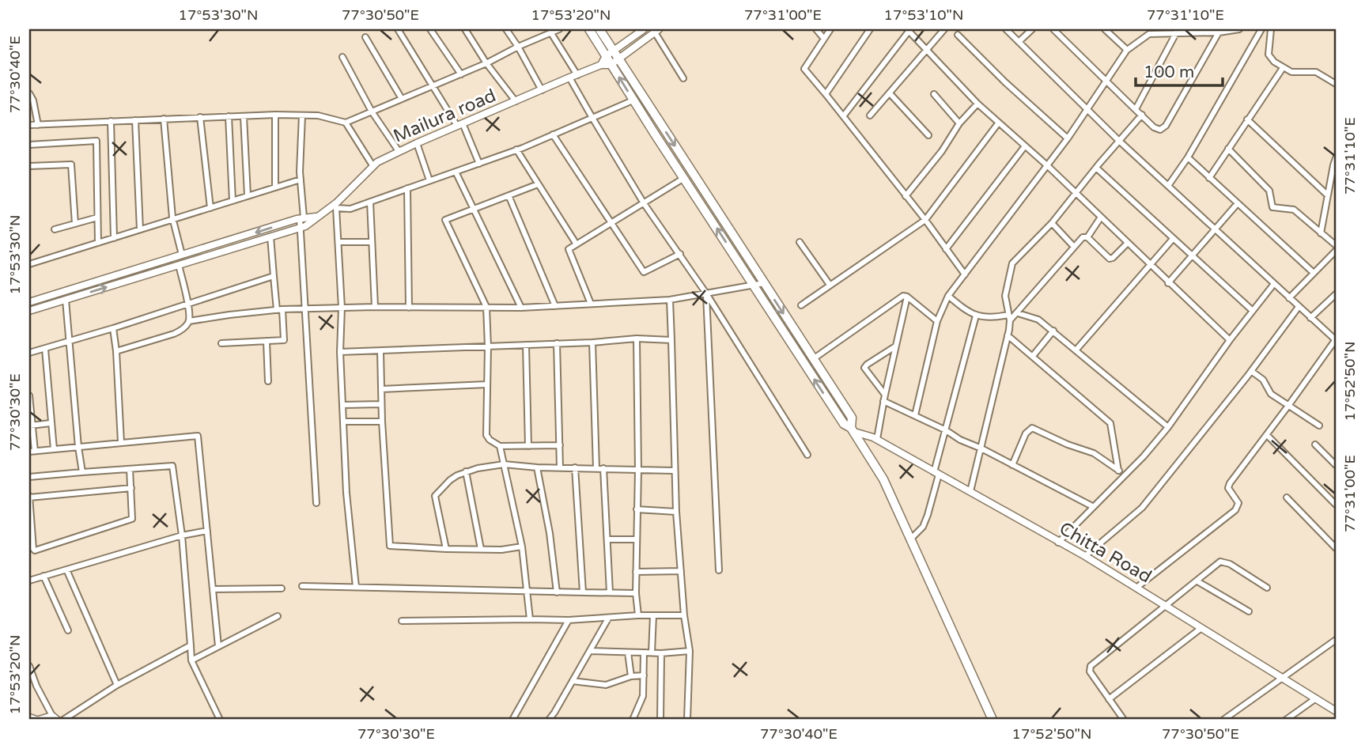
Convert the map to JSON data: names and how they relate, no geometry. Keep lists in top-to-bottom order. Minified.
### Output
{"streets":{"street":["Mailura road","Chitta Road"]},"scale_bar":"100 m","coordinates":["17°53'30\"N","77°30'50\"E","17°53'20\"N","77°31'00\"E","17°53'10\"N","77°31'10\"E","77°30'40\"E","17°52'50\"N","77°30'30\"E"]}
